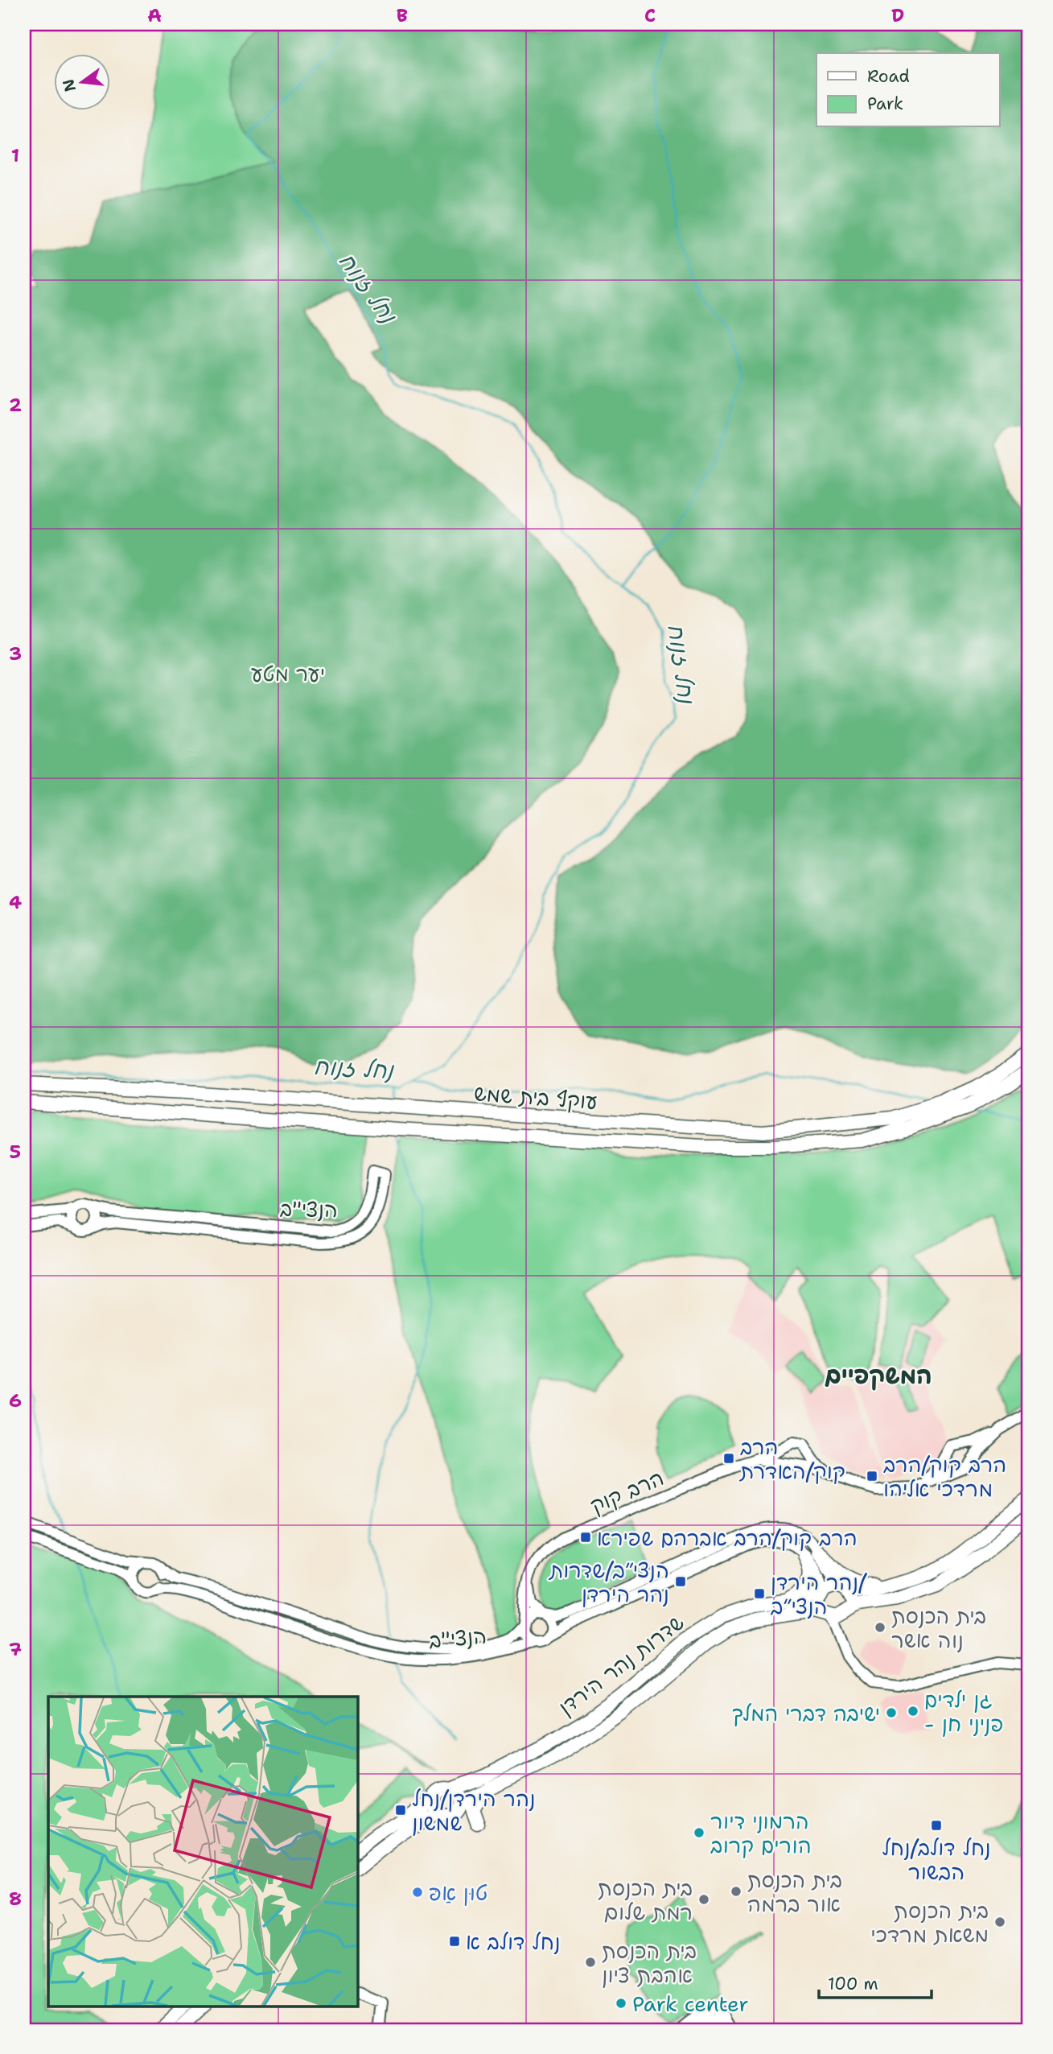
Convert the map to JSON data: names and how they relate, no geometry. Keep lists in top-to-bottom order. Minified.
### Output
{"streets":{"main road":["עוקף בית שמש","שדרות נהר הירדן"],"street":["הנצי\"ב","הרב קוק"]},"crossings":[["הנצי\"ב","הרב קוק"]],"districts":["המשקפיים"],"water":["נחל זנוח"],"parks":["יער מטע"],"places":{"transit":["הרב קוק/האדרת","הרב קוק/הרב מרדכי אליהו","הרב קוק/הרב אברהם שפירא","הנצי״ב/שדרות נהר הירדן","נהר הירדן/ הנצי״ב","נהר הירדן/נחל שמשון","נחל דולב/נחל הבשור","נחל דולב א"],"other":["בית הכנסת נוה אשר","גן ילדים - פניני חן","ישיבה דברי המלך","הרמוני דיור הורים קרוב","בית הכנסת אור ברמה","טוּן אַפּ","בית הכנסת רמת שלום","בית הכנסת משאת מרדכי","בית הכנסת אהבת ציון","Park center"]},"legend":["Road","Park"],"scale_bar":"100 m","north":"left","grid":{"columns":["A","B","C","D"],"rows":["1","2","3","4","5","6","7","8"]}}
